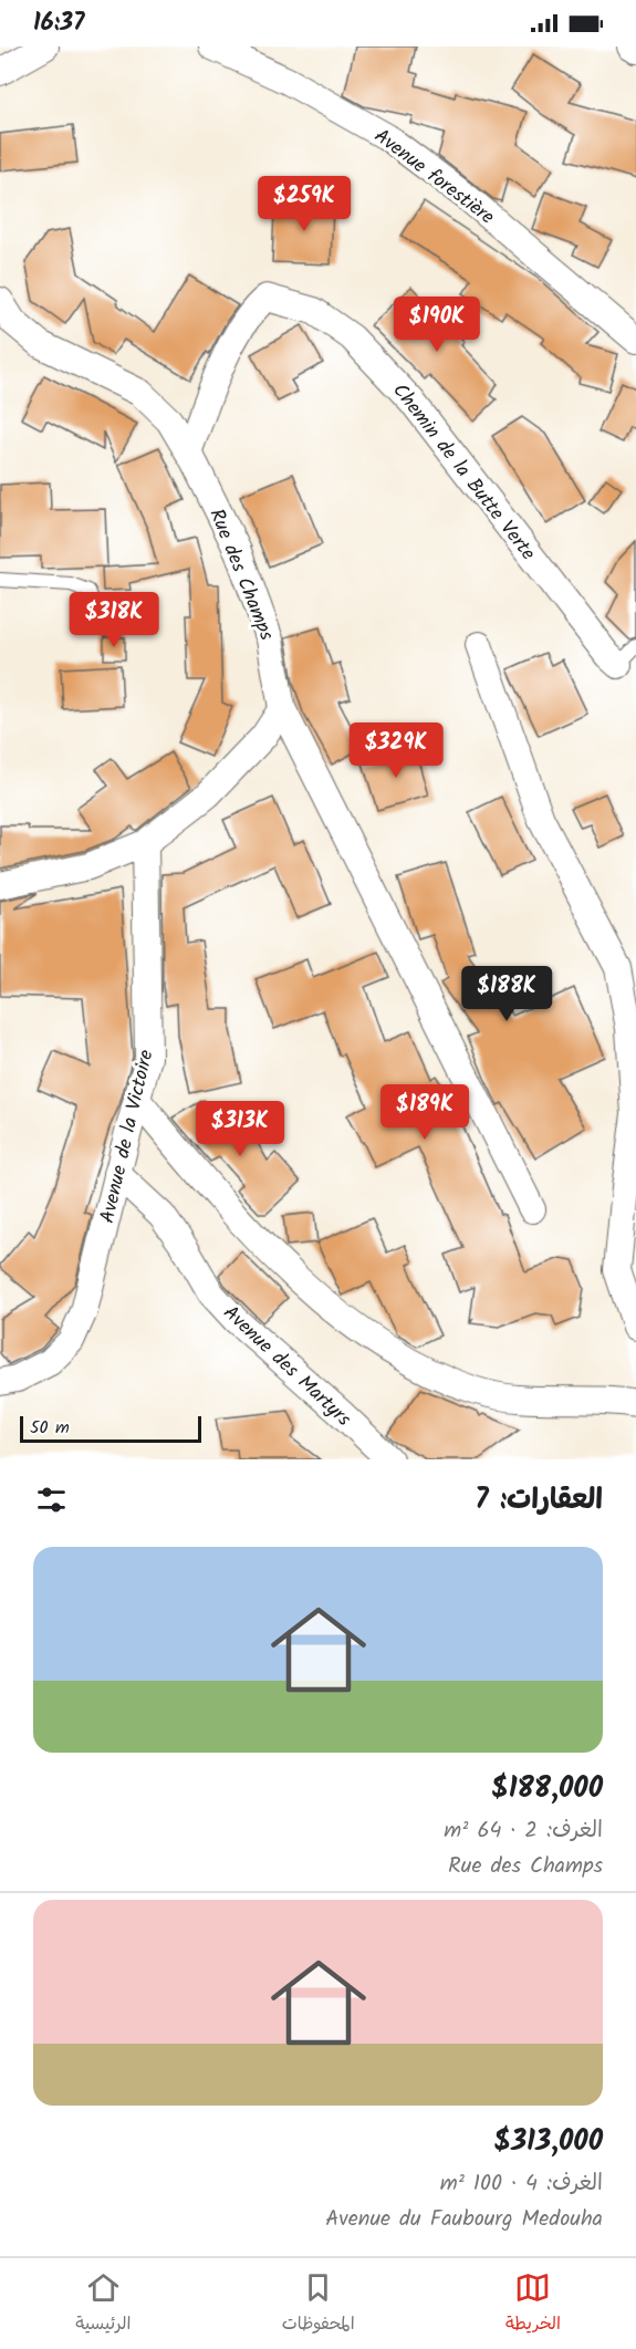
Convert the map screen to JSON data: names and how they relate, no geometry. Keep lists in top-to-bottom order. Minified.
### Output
{"streets":{"street":["Avenue forestière","Chemin de la Butte Verte","Rue des Champs","Avenue de la Victoire","Avenue des Martyrs"]},"crossings":[["Chemin de la Butte Verte","Rue des Champs"],["Avenue de la Victoire","Avenue des Martyrs"]],"scale_bar":"50 m","page":{"status":"16:37","price":["$259K","$190K","$318K","$329K","$188K","$189K","$313K"],"scale":"50 m","heading":"العقارات: 7","list":[{"name":"$188,000","note":"الغرف: 2 · 64 m² · Rue des Champs"},{"name":"$313,000","note":"الغرف: 4 · 100 m² · Avenue du Faubourg Medouha"}],"tabs":["الخريطة","المحفوظات","الرئيسية"]}}
